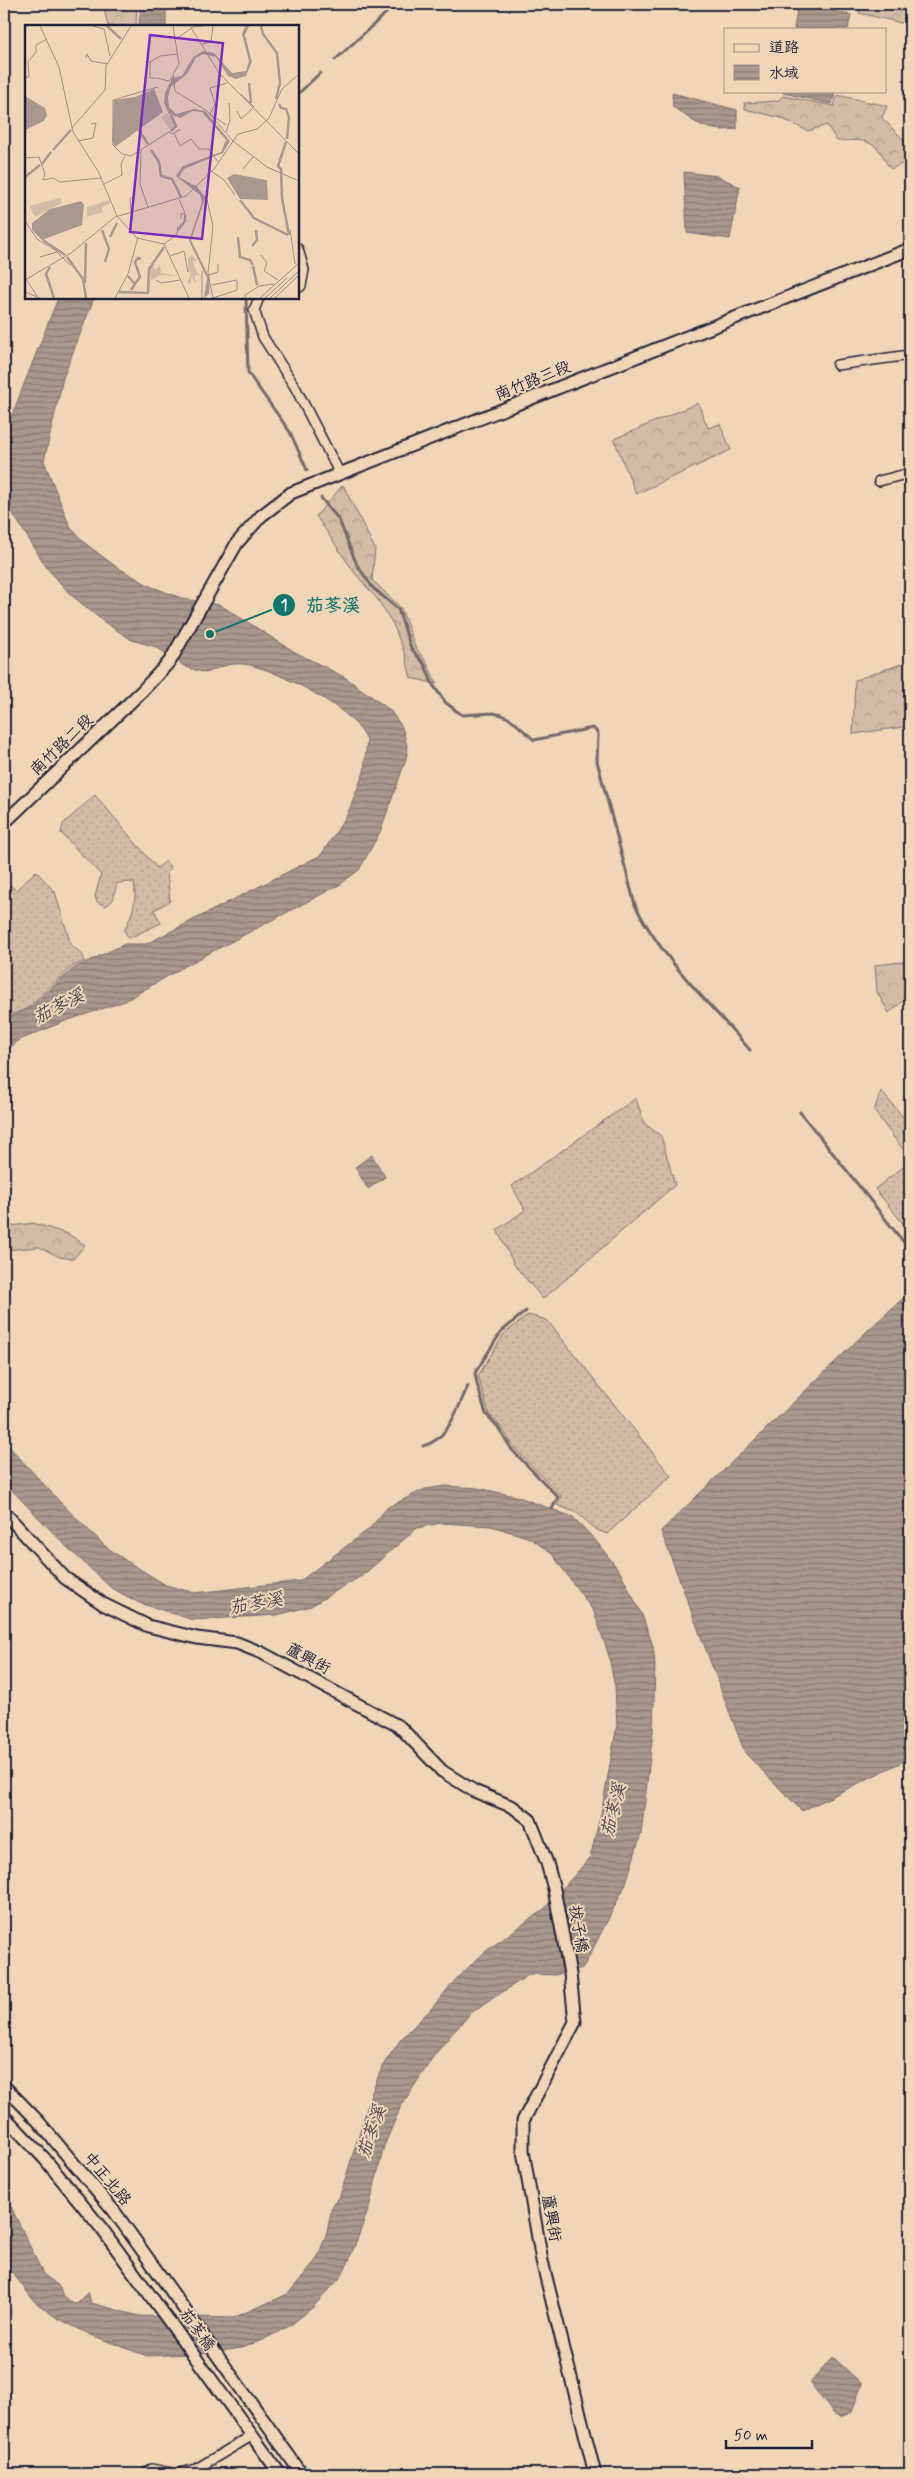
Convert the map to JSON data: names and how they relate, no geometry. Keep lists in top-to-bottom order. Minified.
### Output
{"streets":{"street":["南竹路三段","南竹路二段","蘆興街","拔子橋","中正北路","茄苳橋"]},"crossings":[["南竹路三段","南竹路二段"],["蘆興街","拔子橋"],["中正北路","茄苳橋"]],"water":["茄苳溪"],"places":["茄苳溪"],"legend":["道路","水域"],"scale_bar":"50 m"}
